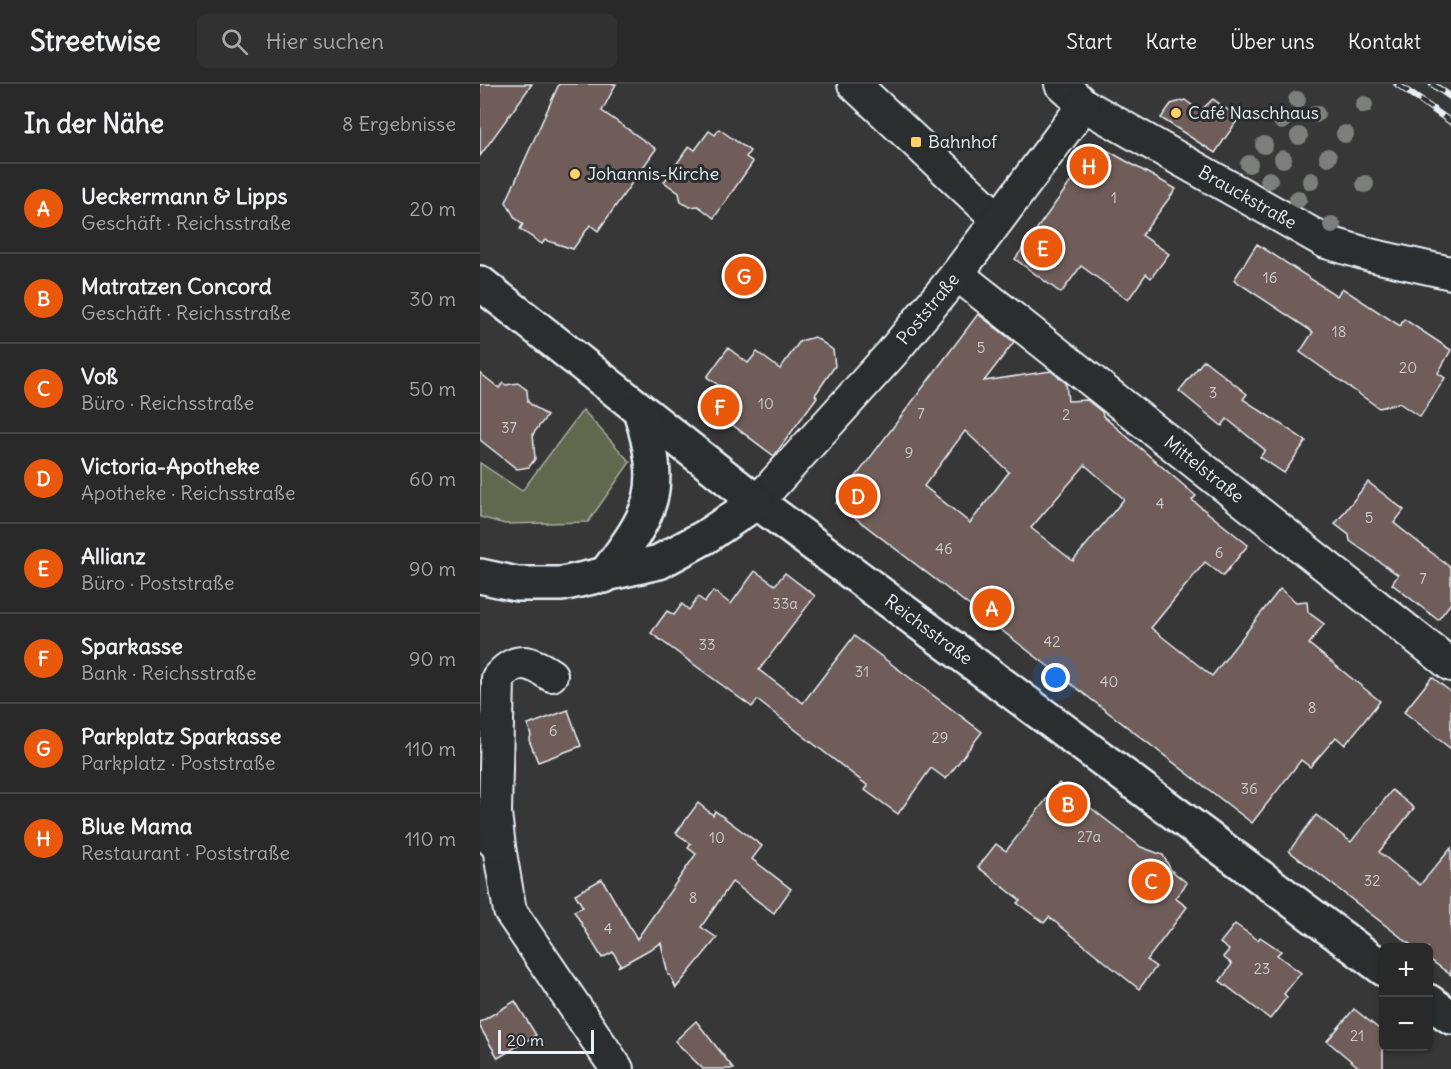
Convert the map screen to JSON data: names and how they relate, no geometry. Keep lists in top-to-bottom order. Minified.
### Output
{"streets":{"main road":["Reichsstraße"],"street":["Brauckstraße","Poststraße","Mittelstraße"]},"crossings":[["Brauckstraße","Poststraße"],["Poststraße","Mittelstraße"],["Poststraße","Reichsstraße"]],"places":{"other":["Café Naschhaus","Johannis-Kirche"],"transit":["Bahnhof"]},"house_numbers":["1","16","18","5","20","3","10","7","2","37","9","4","5","46","6","7","33a","42","33","31","40","8","6","29","36","27a","10","32","8","4","23","21"],"scale_bar":"20 m","page":{"header":"Streetwise","search":"Hier suchen","nav":["Start","Karte","Über uns","Kontakt"],"heading":["In der Nähe","8 Ergebnisse"],"pins":["H","E","G","F","D","A","B","C"],"list":[{"mark":"A","name":"Ueckermann & Lipps","note":"Geschäft · Reichsstraße","value":"20 m"},{"mark":"B","name":"Matratzen Concord","note":"Geschäft · Reichsstraße","value":"30 m"},{"mark":"C","name":"Voß","note":"Büro · Reichsstraße","value":"50 m"},{"mark":"D","name":"Victoria-Apotheke","note":"Apotheke · Reichsstraße","value":"60 m"},{"mark":"E","name":"Allianz","note":"Büro · Poststraße","value":"90 m"},{"mark":"F","name":"Sparkasse","note":"Bank · Reichsstraße","value":"90 m"},{"mark":"G","name":"Parkplatz Sparkasse","note":"Parkplatz · Poststraße","value":"110 m"},{"mark":"H","name":"Blue Mama","note":"Restaurant · Poststraße","value":"110 m"}],"map_buttons":["+","−"],"scale":"20 m"}}
